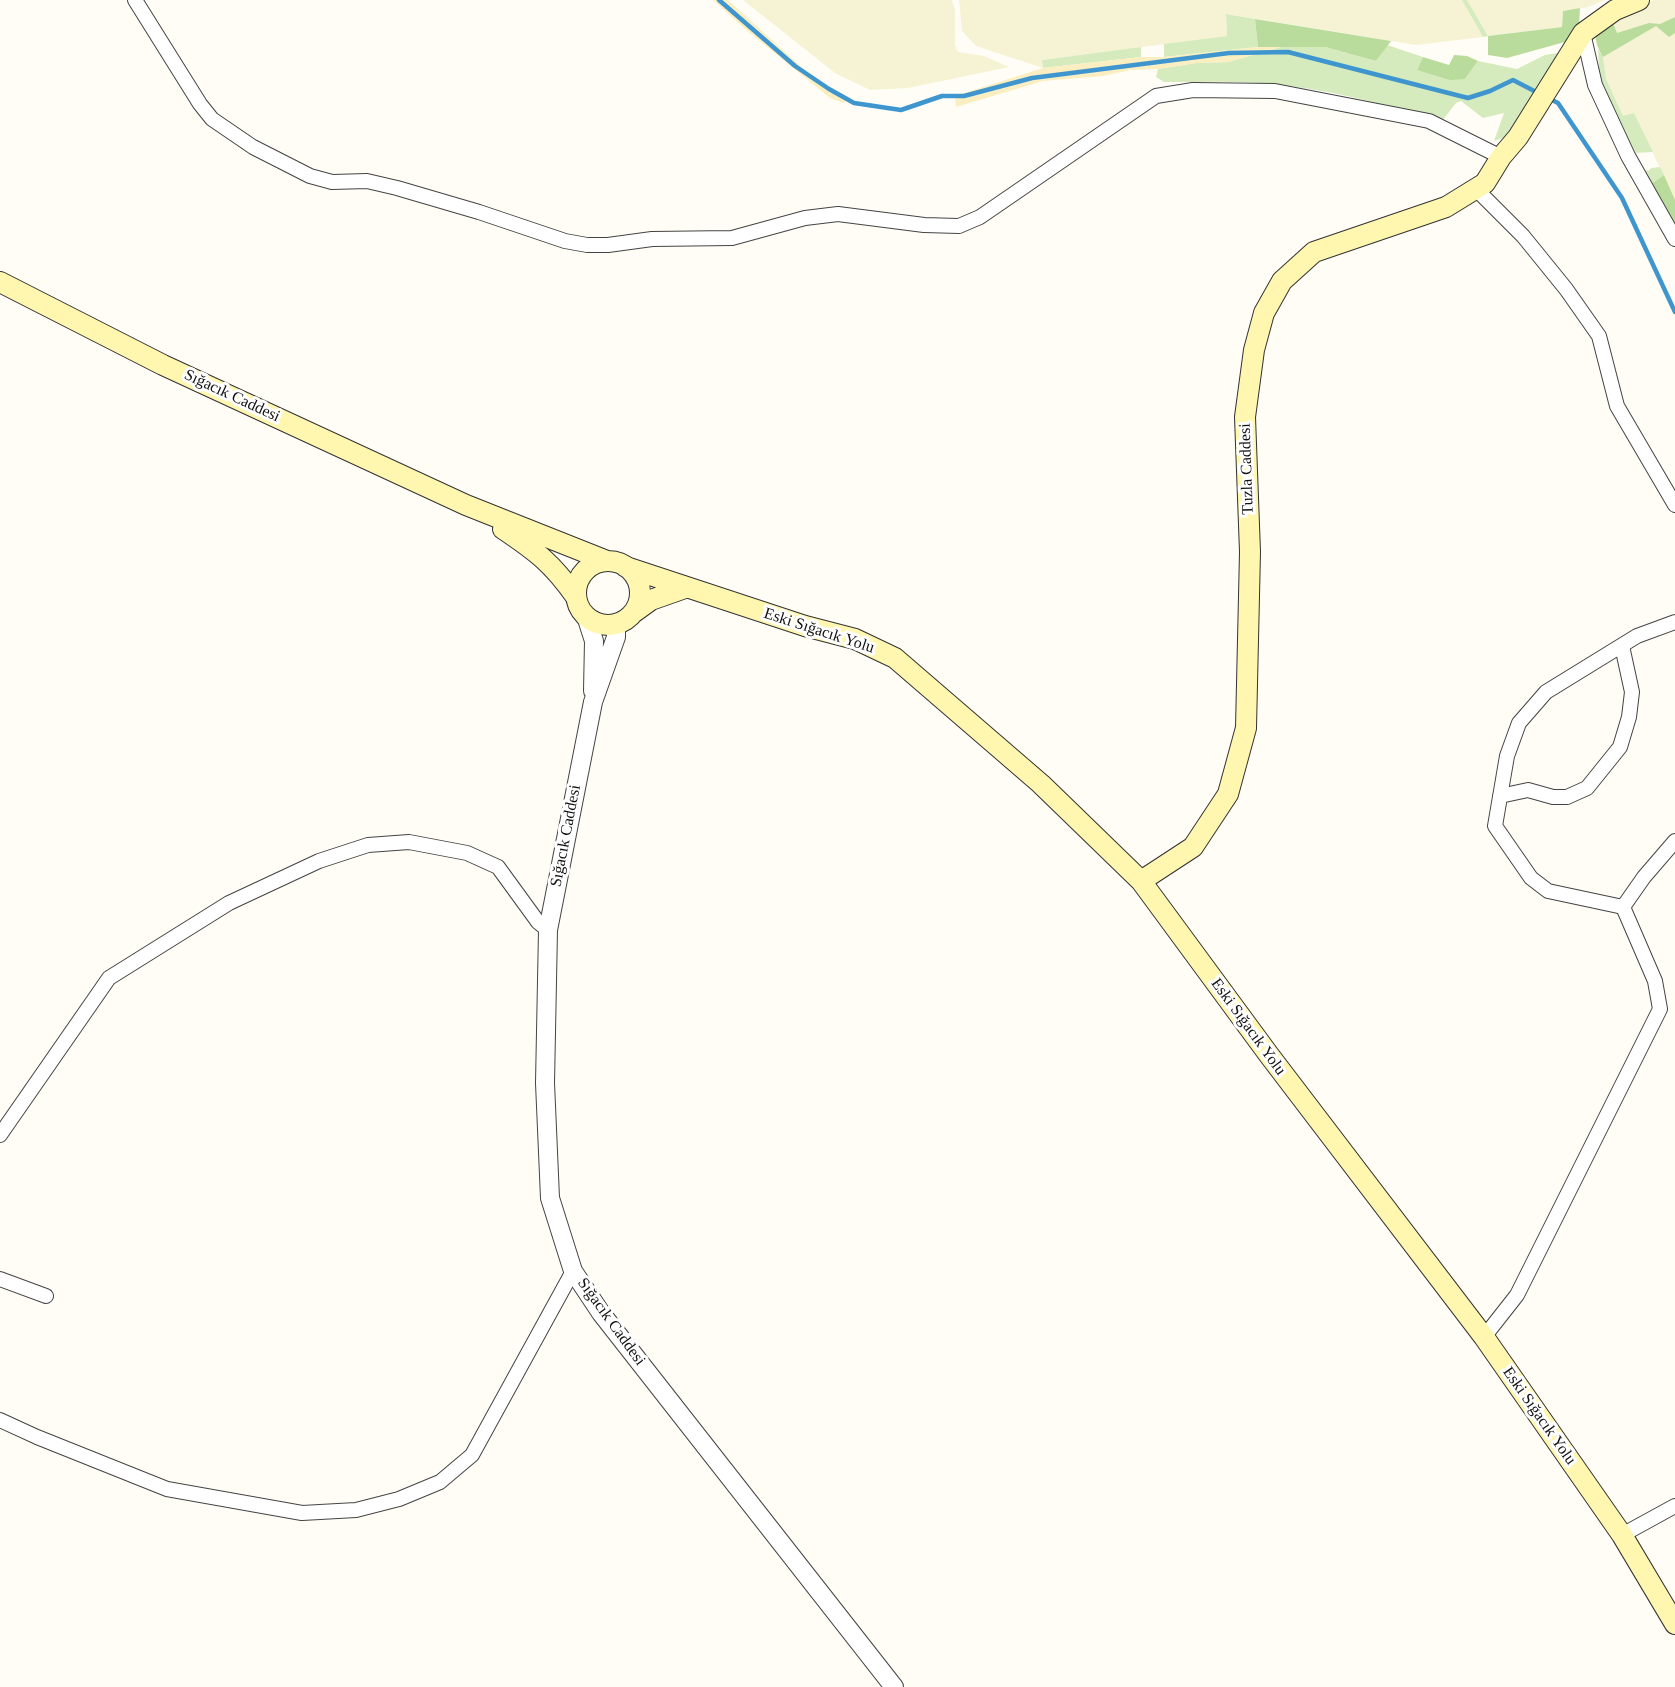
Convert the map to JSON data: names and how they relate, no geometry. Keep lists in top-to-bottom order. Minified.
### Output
{"streets":{"main road":["Sığacık Caddesi","Tuzla Caddesi","Eski Sığacık Yolu"]},"crossings":[["Tuzla Caddesi","Eski Sığacık Yolu"]]}
